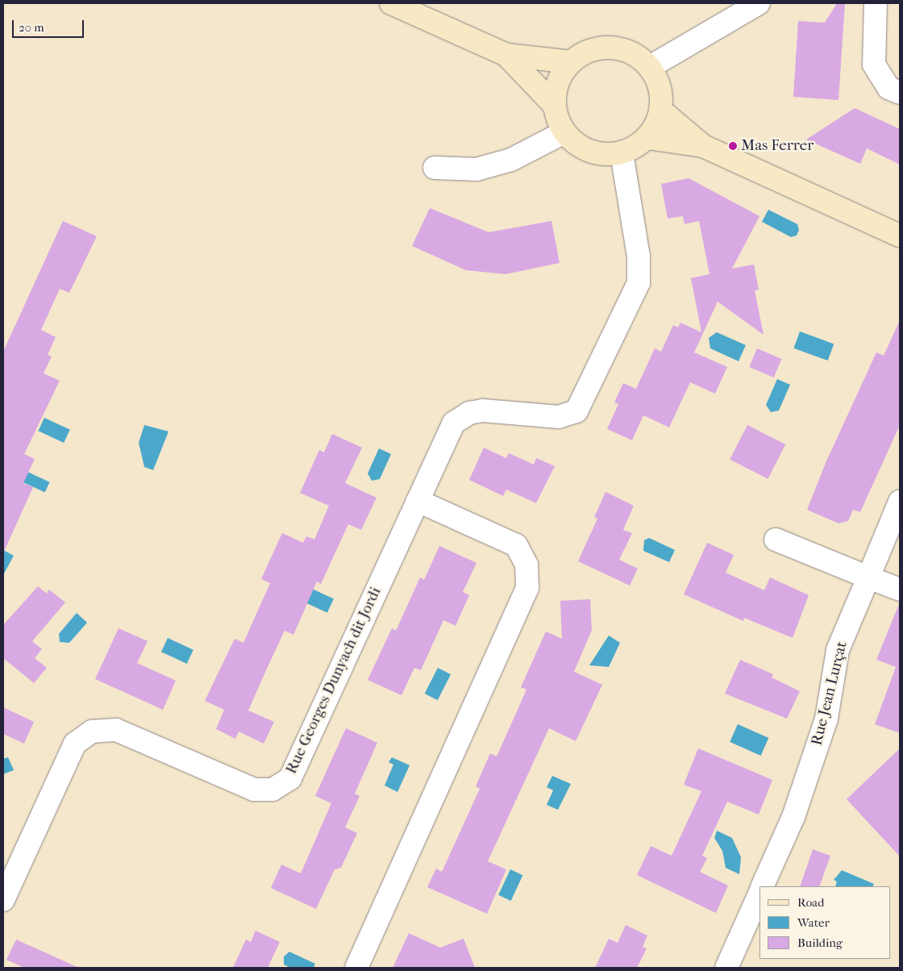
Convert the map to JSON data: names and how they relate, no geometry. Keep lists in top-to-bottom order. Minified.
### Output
{"streets":{"street":["Rue Georges Dunyach dit Jordi","Rue Jean Lurçat"]},"places":["Mas Ferrer"],"legend":["Road","Water","Building"],"scale_bar":"20 m"}
